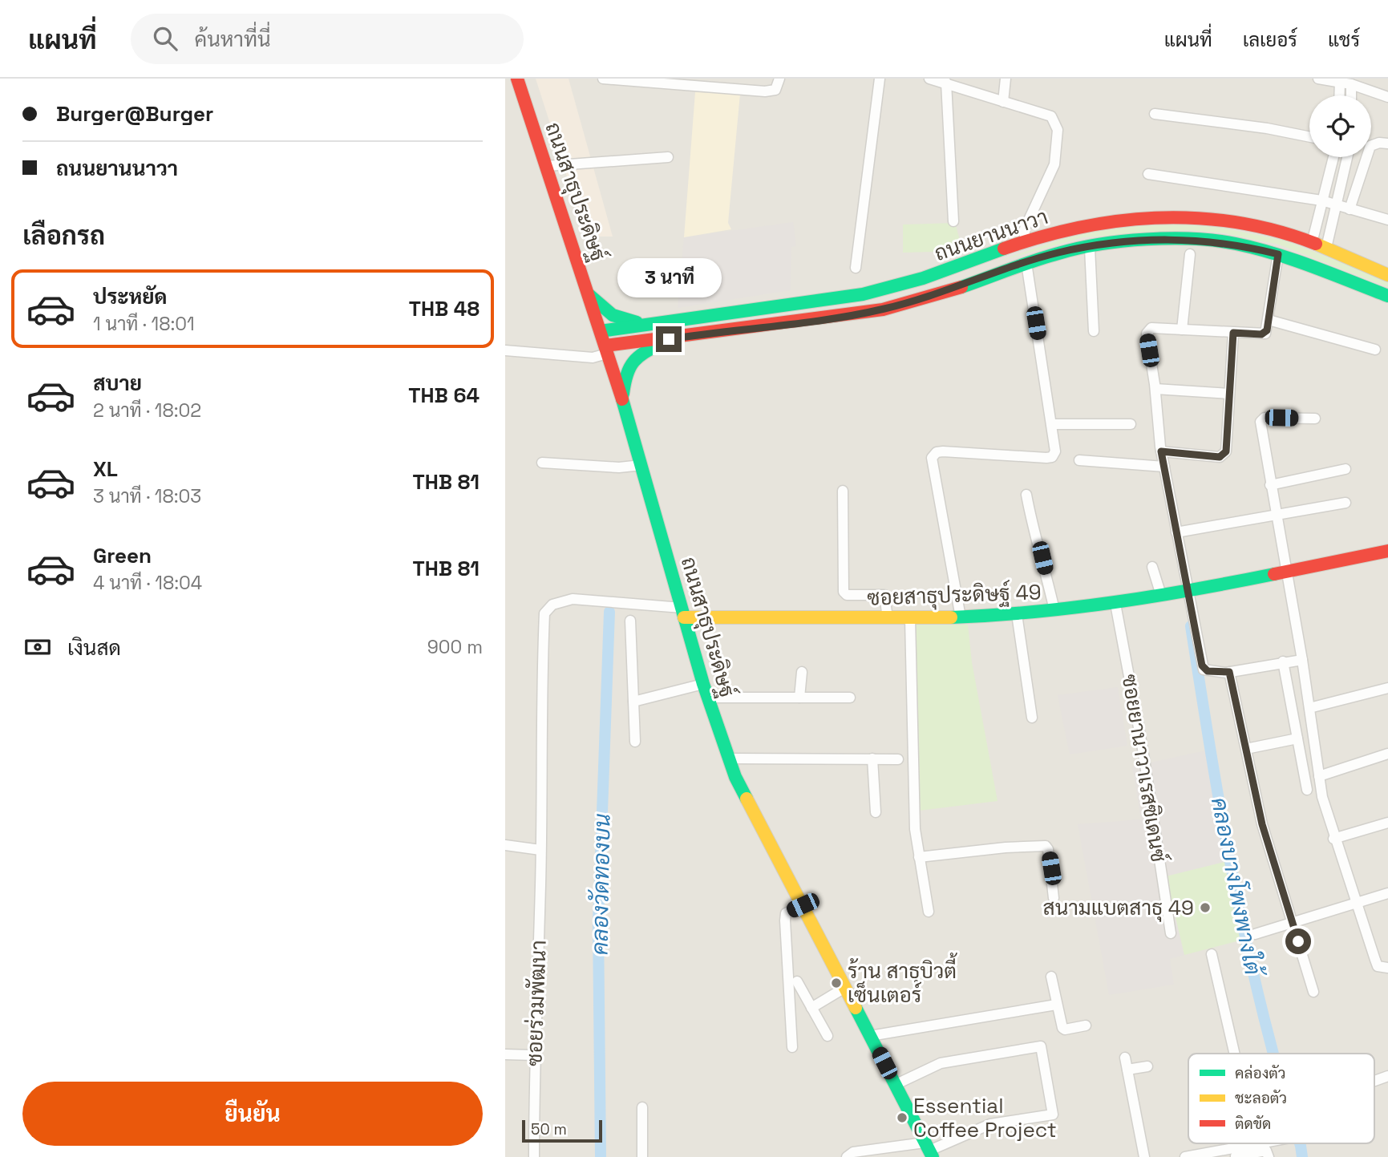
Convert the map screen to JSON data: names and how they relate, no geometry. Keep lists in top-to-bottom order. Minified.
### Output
{"streets":{"main road":["ถนนสาธุประดิษฐ์","ถนนยานนาวา","ซอยสาธุประดิษฐ์ 49"],"street":["ซอยยานาวาเรสซิเดนซ์","ซอยร่วมพัฒนา"]},"crossings":[["ถนนสาธุประดิษฐ์","ถนนยานนาวา"],["ถนนสาธุประดิษฐ์","ซอยสาธุประดิษฐ์ 49"],["ถนนสาธุประดิษฐ์","ซอยร่วมพัฒนา"],["ซอยสาธุประดิษฐ์ 49","ซอยยานาวาเรสซิเดนซ์"],["ซอยสาธุประดิษฐ์ 49","ซอยร่วมพัฒนา"]],"water":["คลองวัดทองบน","คลองบางโพงพางใต้"],"places":["สนามแบตสาธุ 49","ร้าน สาธุบิวตี้ เซ็นเตอร์","Essential Coffee Project"],"legend":["คล่องตัว","ชะลอตัว","ติดขัด"],"scale_bar":"50 m","page":{"header":"แผนที่","search":"ค้นหาที่นี่","nav":["แผนที่","เลเยอร์","แชร์"],"banner":["Burger@Burger","ถนนยานนาวา"],"heading":"เลือกรถ","bubble":"3 นาที","list":[{"name":"ประหยัด","note":"1 นาที · 18:01","value":"THB 48"},{"name":"สบาย","note":"2 นาที · 18:02","value":"THB 64"},{"name":"XL","note":"3 นาที · 18:03","value":"THB 81"},{"name":"Green","note":"4 นาที · 18:04","value":"THB 81"}],"pay":["เงินสด","900 m"],"buttons":"ยืนยัน","scale":"50 m"}}
